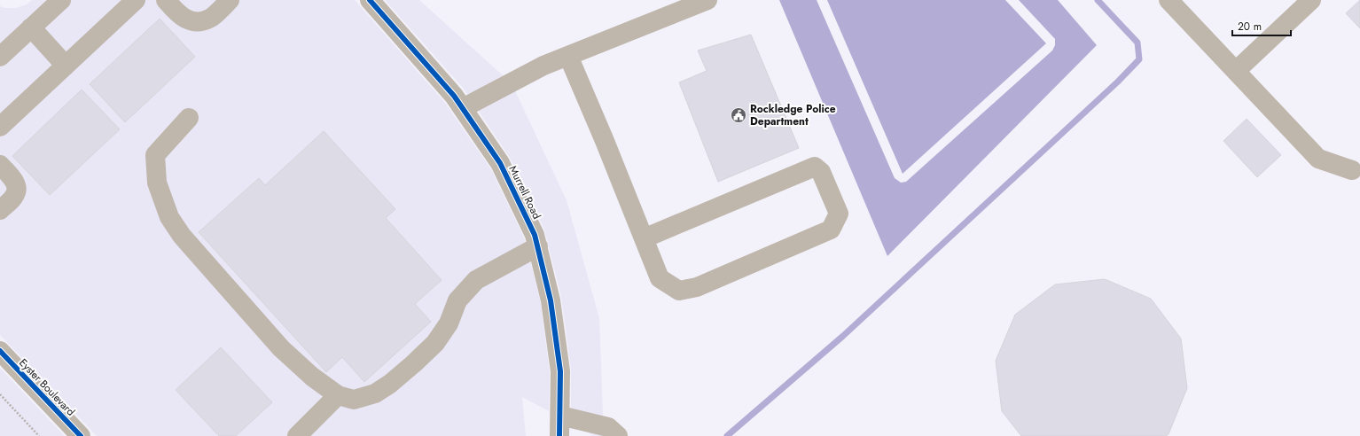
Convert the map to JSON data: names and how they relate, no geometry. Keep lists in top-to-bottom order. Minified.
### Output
{"streets":{"street":["Murrell Road","Eyster Boulevard"]},"places":{"public building":["Rockledge Police Department"]},"scale_bar":"20 m"}
